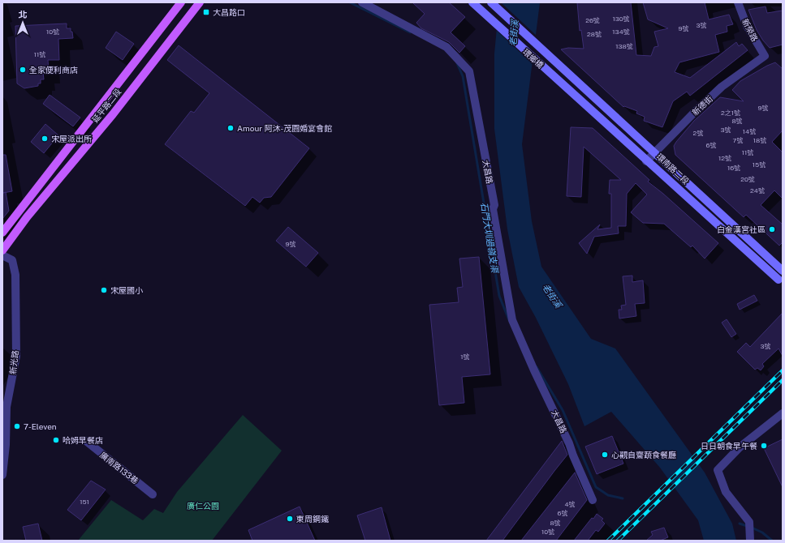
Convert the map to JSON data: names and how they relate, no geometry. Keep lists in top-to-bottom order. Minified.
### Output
{"streets":{"main road":["環鄉橋","延平路二段","環南路二段"],"street":["新榮路","新德街","大昌路","新光路","廣南路133巷"]},"crossings":[["新榮路","新德街"],["環鄉橋","環南路二段"],["新德街","環南路二段"]],"water":["老街溪","石門大圳過嶺支渠"],"parks":["廣仁公園"],"places":{"transit":["大昌路口"],"other":["全家便利商店","Amour 阿沐-茂園婚宴會館","宋屋派出所","白金漢宮社區","宋屋國小","7-Eleven","哈姆早餐店","日日朝食早午餐","心觀自齋蔬食餐廳","東周鋼鐵"]},"house_numbers":["130號","26號","3號","9號","10號","134號","28號","138號","11號","9號","2之1號","8號","3號","14號","2號","7號","18號","6號","11號","12號","15號","16號","20號","24號","9號","3號","1號","151","4號","6號","8號","10號"],"north":"top"}
